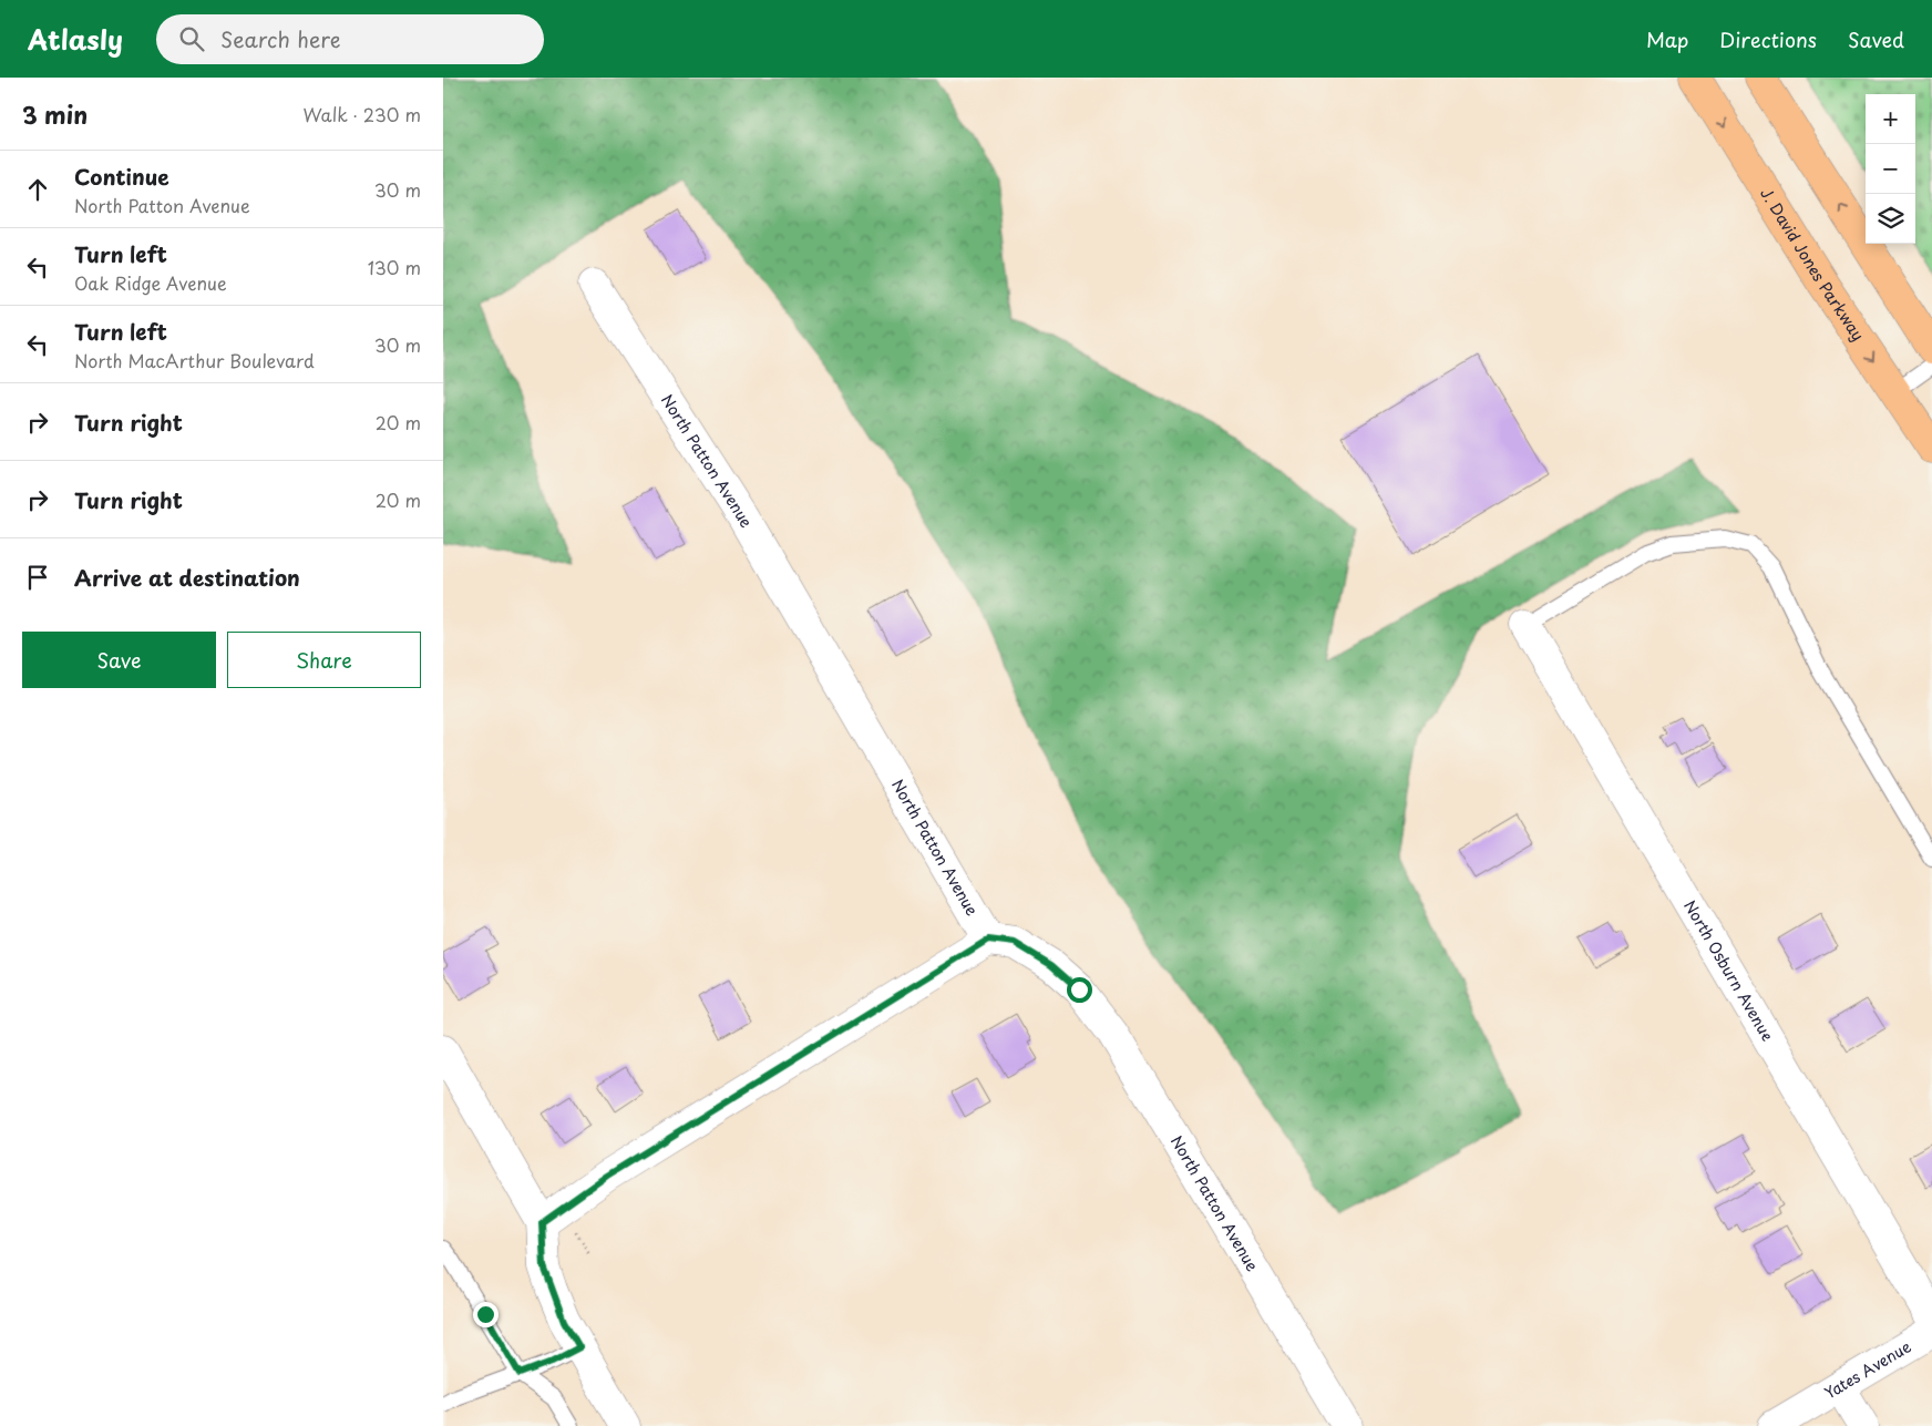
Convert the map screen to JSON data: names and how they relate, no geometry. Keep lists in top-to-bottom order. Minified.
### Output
{"streets":{"main road":["J. David Jones Parkway"],"street":["North Patton Avenue","North Osburn Avenue","Yates Avenue"]},"page":{"header":"Atlasly","search":"Search here","nav":["Map","Directions","Saved"],"heading":["3 min","Walk · 230 m"],"map_buttons":["+","−"],"list":[["Continue","North Patton Avenue","30 m"],["Turn left","Oak Ridge Avenue","130 m"],["Turn left","North MacArthur Boulevard","30 m"],["Turn right","20 m"],["Turn right","20 m"],"Arrive at destination"],"buttons":["Save","Share"]}}
